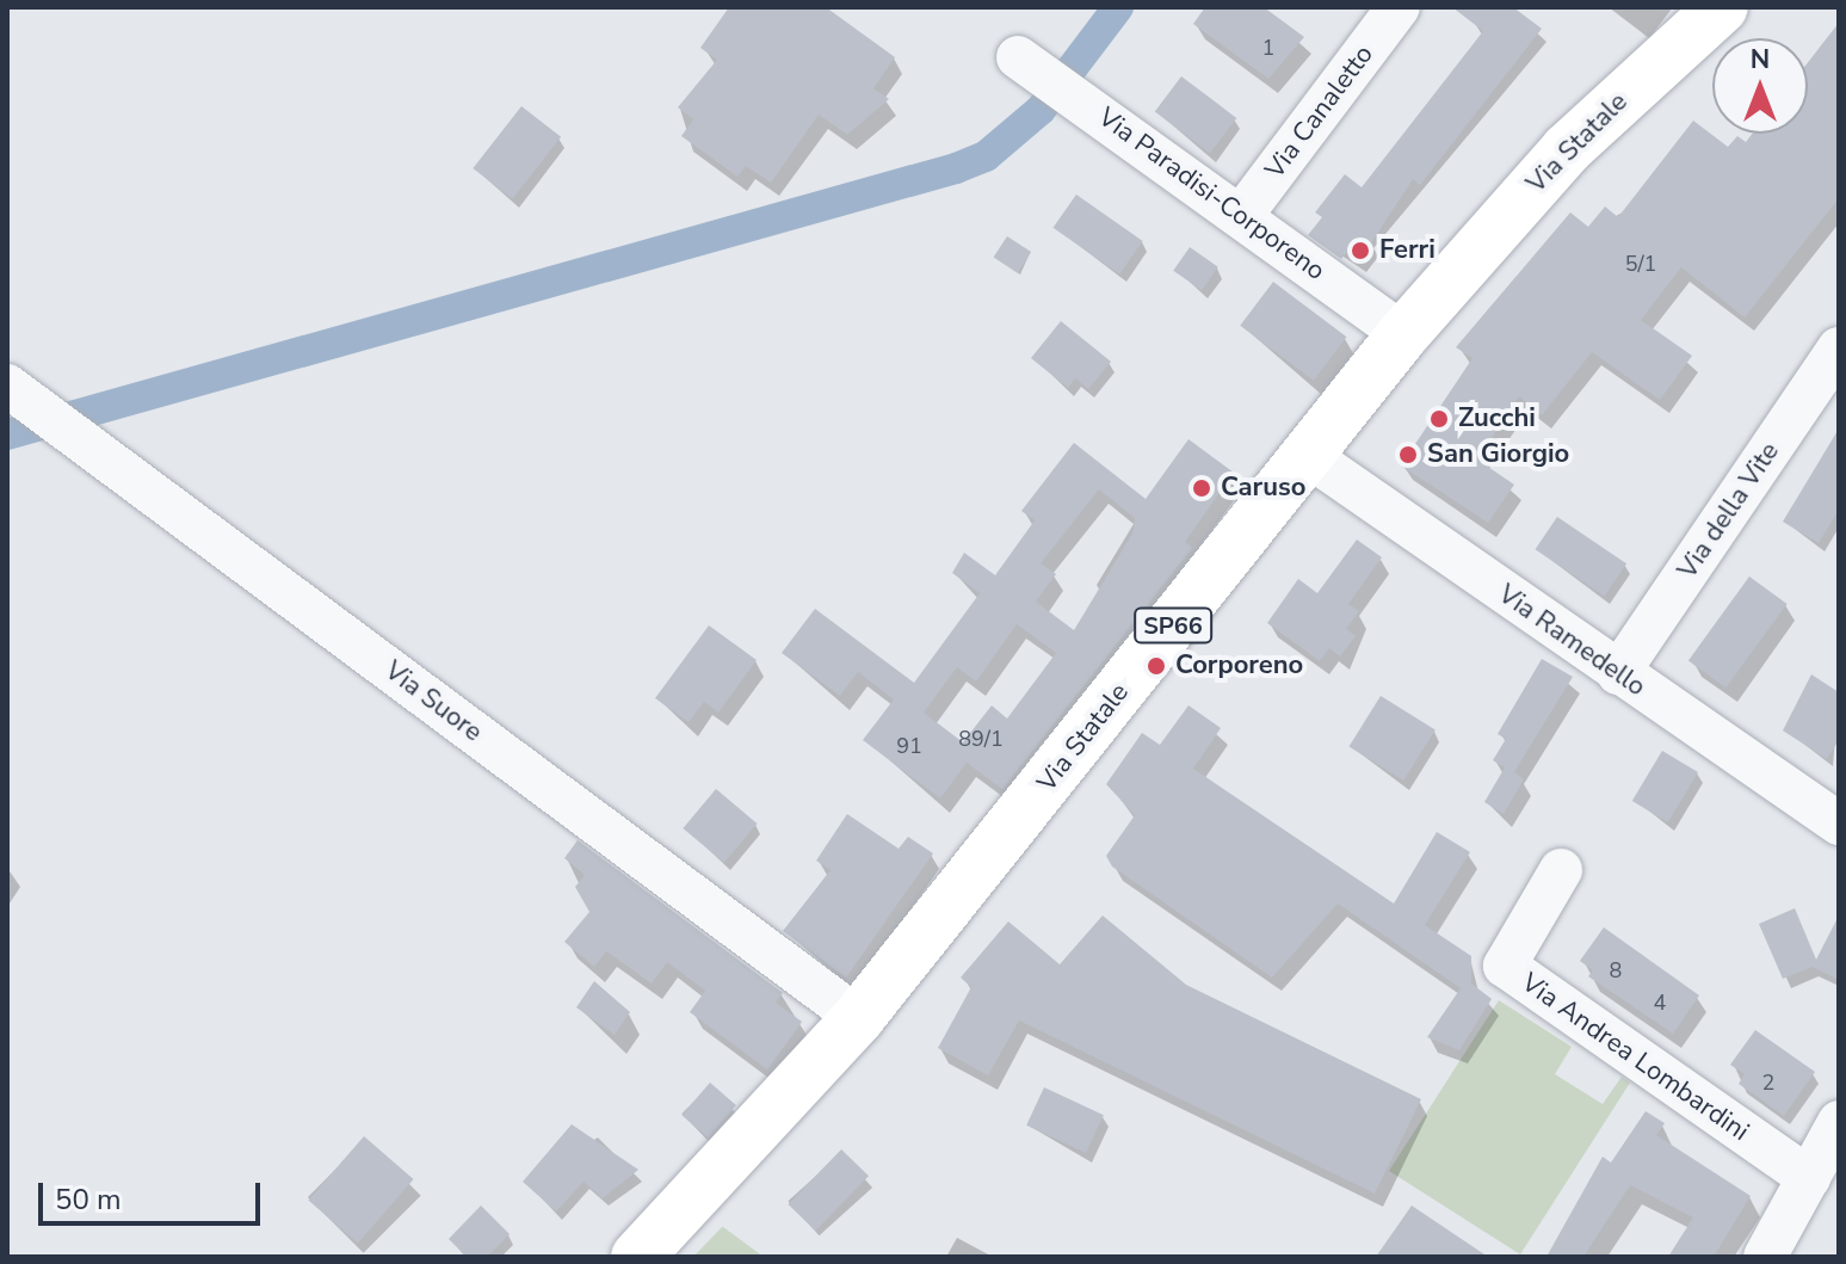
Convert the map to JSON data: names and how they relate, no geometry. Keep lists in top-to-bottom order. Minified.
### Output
{"streets":{"main road":["Via Statale","SP66"],"street":["Via Canaletto","Via Paradisi-Corporeno","Via della Vite","Via Ramedello","Via Suore","Via Andrea Lombardini"]},"crossings":[["Via Canaletto","Via Paradisi-Corporeno"],["Via Statale","Via Paradisi-Corporeno"],["Via Statale","Via Ramedello"],["Via Statale","Via Suore"],["Via della Vite","Via Ramedello"]],"places":["Ferri","Zucchi","San Giorgio","Caruso","Corporeno"],"house_numbers":["1","5/1","89/1","91","8","4","2"],"scale_bar":"50 m","north":"top"}
